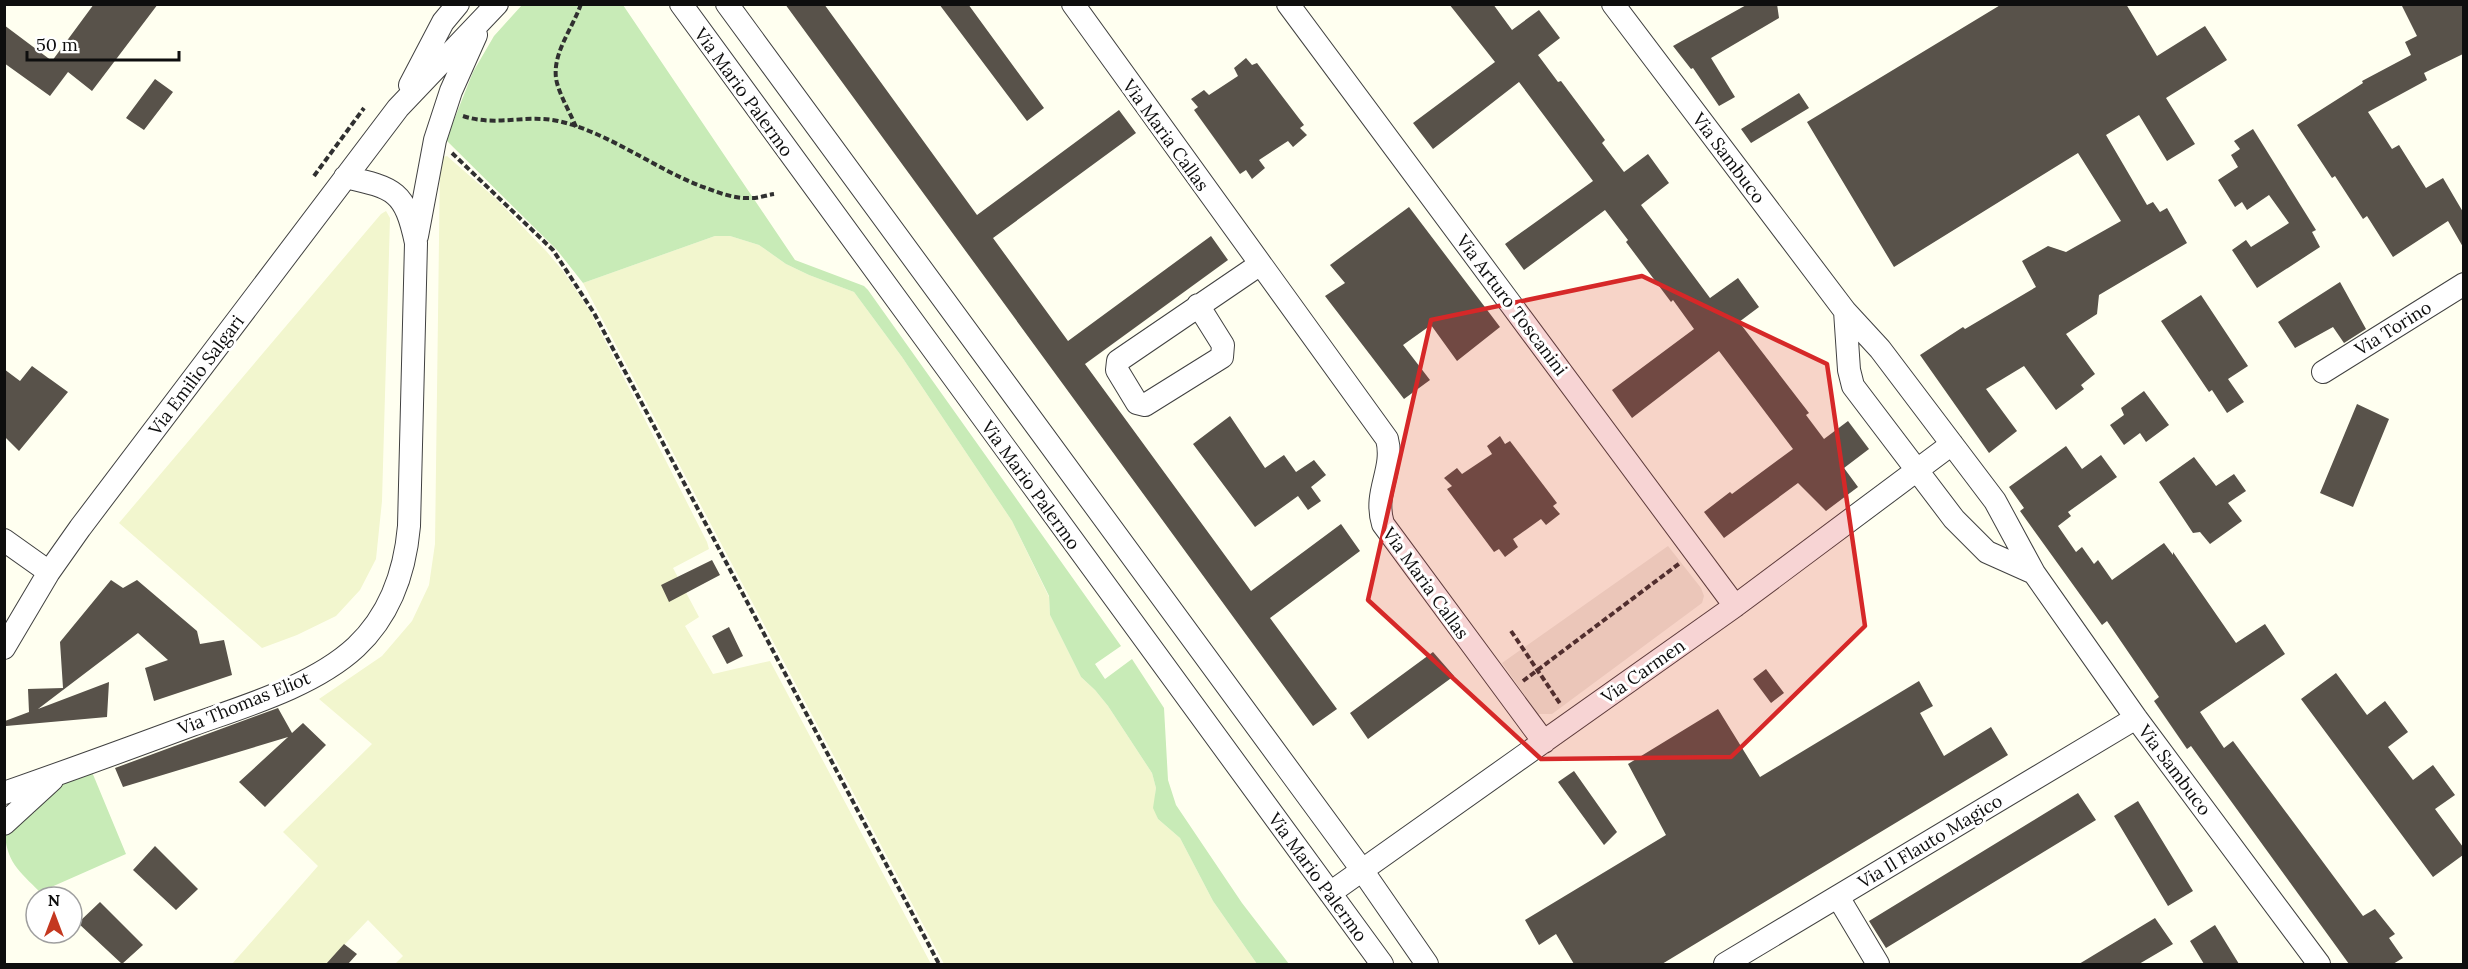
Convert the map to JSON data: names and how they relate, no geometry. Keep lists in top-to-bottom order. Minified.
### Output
{"streets":{"street":["Via Mario Palermo","Via Maria Callas","Via Sambuco","Via Arturo Toscanini","Via Torino","Via Emilio Salgari","Via Carmen","Via Thomas Eliot","Via Il Flauto Magico"]},"crossings":[["Via Mario Palermo","Via Carmen"],["Via Maria Callas","Via Carmen"],["Via Sambuco","Via Carmen"],["Via Sambuco","Via Il Flauto Magico"],["Via Arturo Toscanini","Via Carmen"],["Via Emilio Salgari","Via Thomas Eliot"]],"scale_bar":"50 m","north":"top"}
